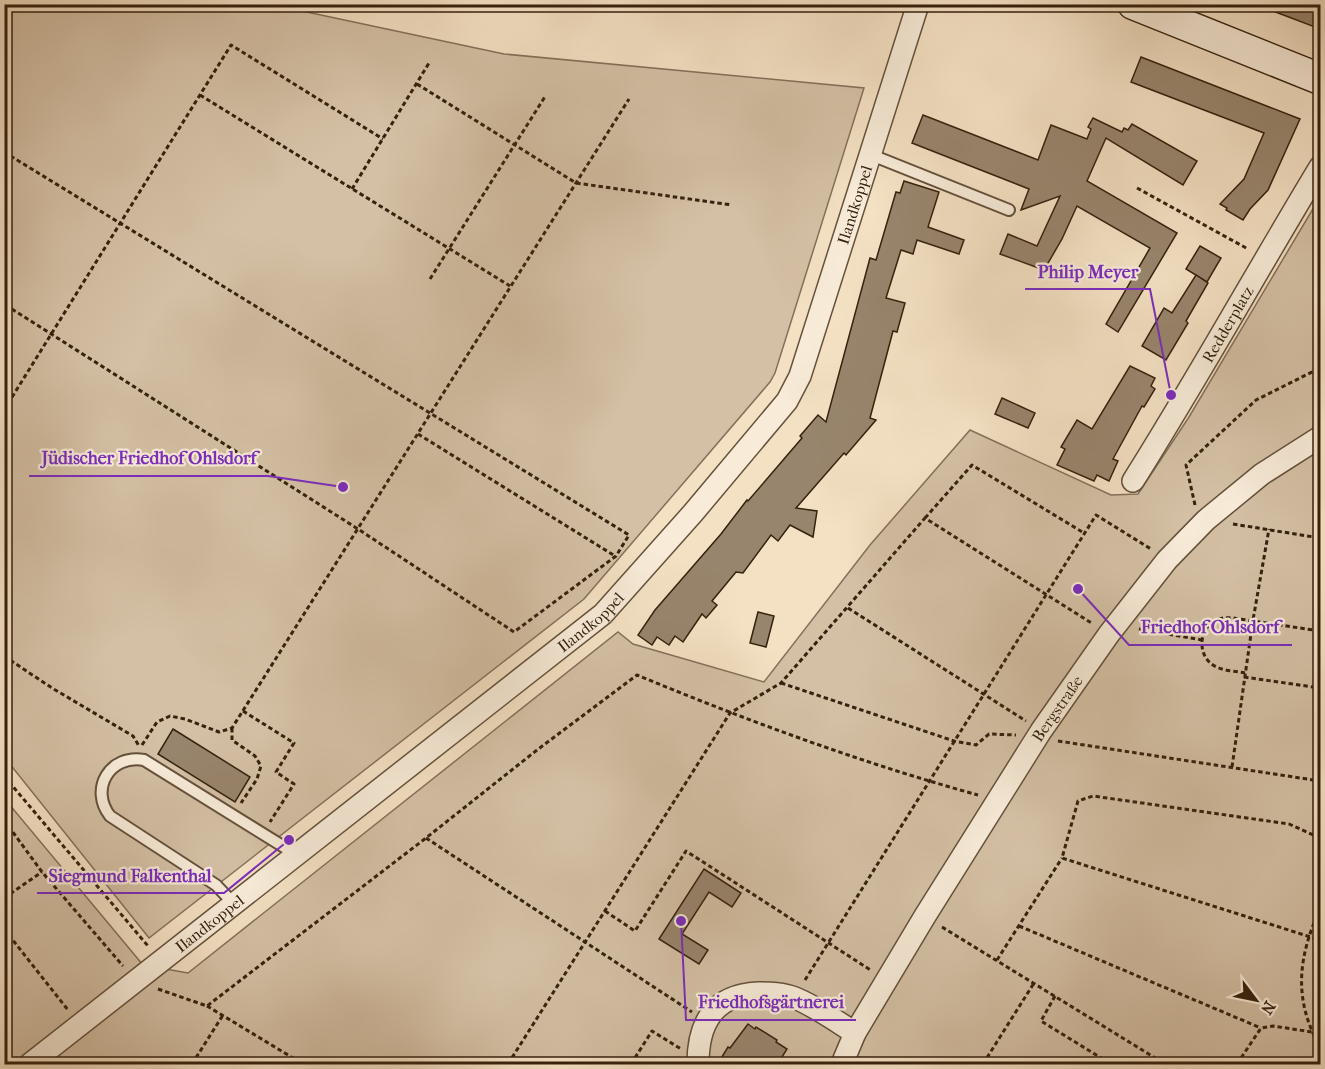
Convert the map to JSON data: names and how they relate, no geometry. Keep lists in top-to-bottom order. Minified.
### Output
{"streets":{"street":["Ilandkoppel","Redderplatz","Bergstraße"]},"places":["Philip Meyer","Jüdischer Friedhof Ohlsdorf","Friedhof Ohlsdorf","Siegmund Falkenthal","Friedhofsgärtnerei"],"north":"bottom right"}
